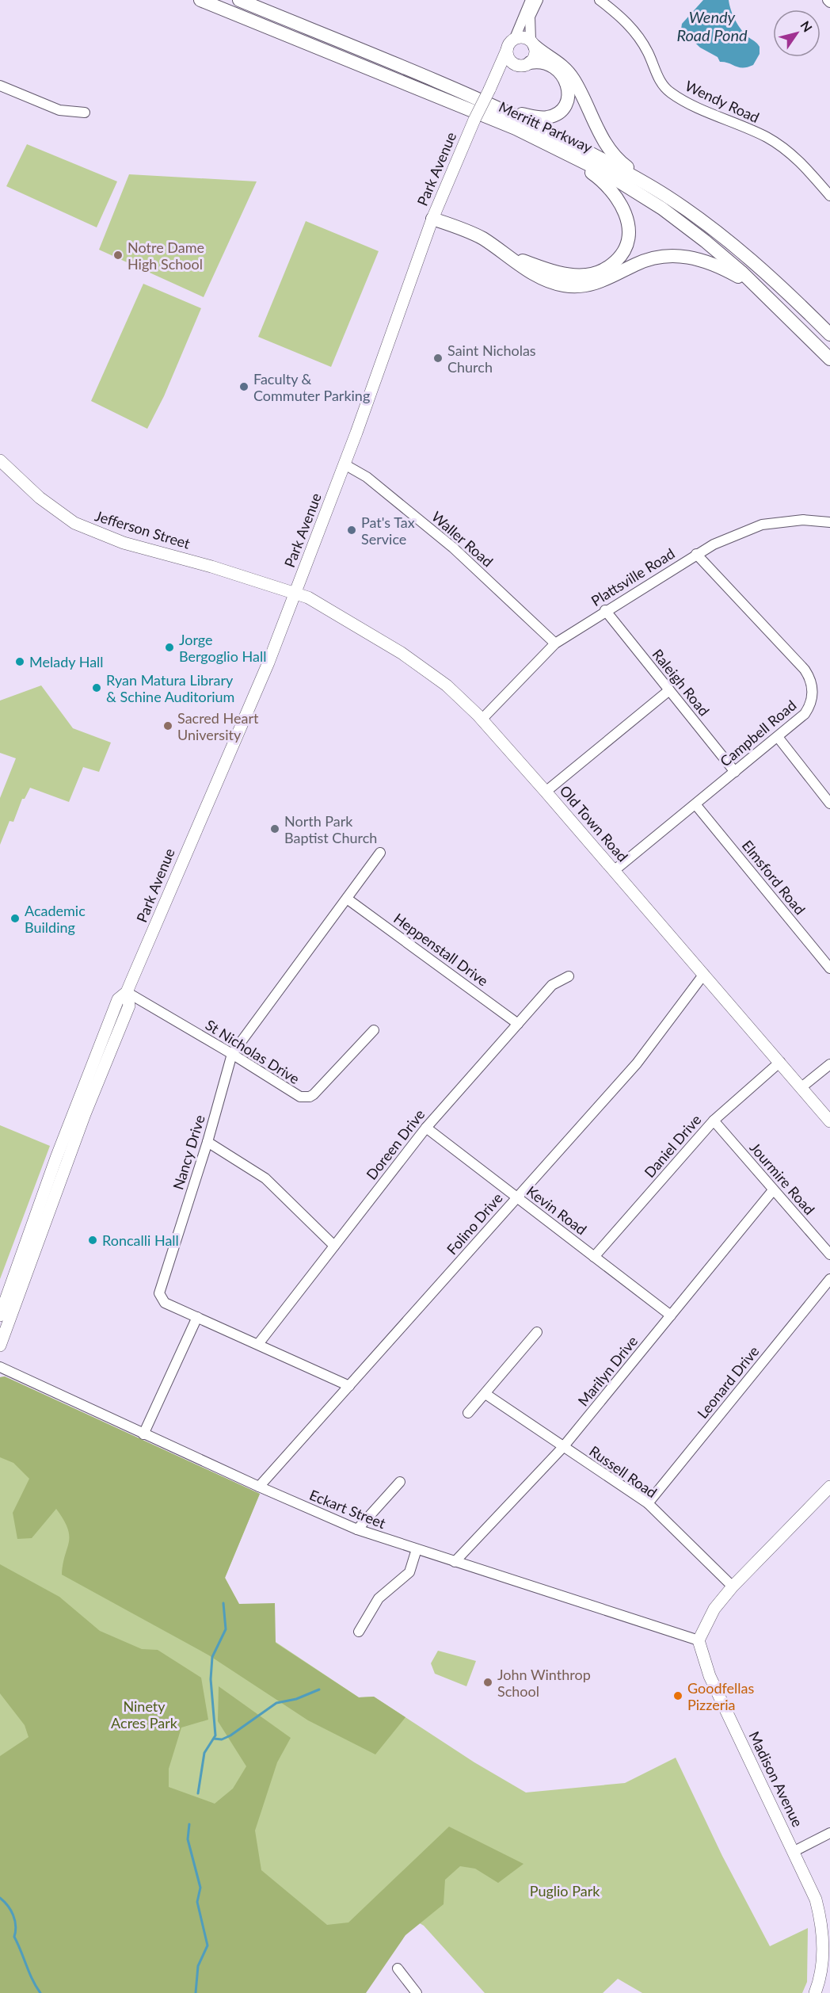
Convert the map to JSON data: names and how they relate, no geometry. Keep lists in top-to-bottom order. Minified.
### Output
{"streets":{"highway":["Merritt Parkway"],"main road":["Park Avenue","Jefferson Street","Old Town Road","Madison Avenue"],"street":["Wendy Road","Waller Road","Plattsville Road","Raleigh Road","Campbell Road","Elmsford Road","Heppenstall Drive","St Nicholas Drive","Doreen Drive","Daniel Drive","Nancy Drive","Jourmire Road","Kevin Road","Folino Drive","Marilyn Drive","Leonard Drive","Russell Road","Eckart Street"]},"crossings":[["Park Avenue","Jefferson Street"],["Park Avenue","Waller Road"],["Park Avenue","Old Town Road"],["Park Avenue","St Nicholas Drive"],["Jefferson Street","Old Town Road"],["Waller Road","Plattsville Road"],["Plattsville Road","Raleigh Road"],["Plattsville Road","Campbell Road"],["Plattsville Road","Old Town Road"],["Raleigh Road","Campbell Road"],["Campbell Road","Old Town Road"],["Campbell Road","Elmsford Road"],["Old Town Road","Daniel Drive"],["Old Town Road","Folino Drive"],["Heppenstall Drive","Doreen Drive"],["Heppenstall Drive","Nancy Drive"],["St Nicholas Drive","Nancy Drive"],["Doreen Drive","Nancy Drive"],["Doreen Drive","Kevin Road"],["Daniel Drive","Jourmire Road"],["Daniel Drive","Kevin Road"],["Nancy Drive","Folino Drive"],["Jourmire Road","Marilyn Drive"],["Kevin Road","Folino Drive"],["Kevin Road","Marilyn Drive"],["Folino Drive","Eckart Street"],["Marilyn Drive","Russell Road"],["Marilyn Drive","Eckart Street"],["Leonard Drive","Russell Road"],["Eckart Street","Madison Avenue"]],"water":["Wendy Road Pond"],"parks":["Ninety Acres Park","Puglio Park"],"places":["Notre Dame High School","Saint Nicholas Church","Faculty & Commuter Parking","Pat's Tax Service","Jorge Bergoglio Hall","Melady Hall","Ryan Matura Library & Schine Auditorium","Sacred Heart University","North Park Baptist Church","Academic Building","Roncalli Hall","John Winthrop School","Goodfellas Pizzeria"],"north":"top right"}
